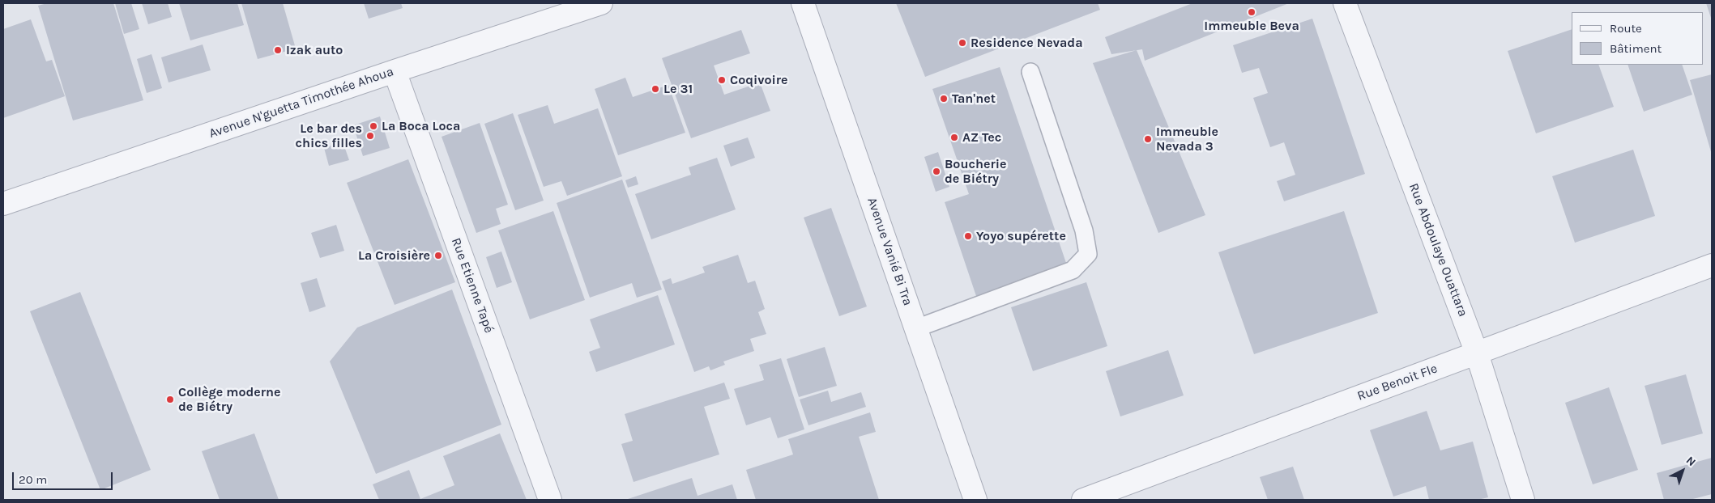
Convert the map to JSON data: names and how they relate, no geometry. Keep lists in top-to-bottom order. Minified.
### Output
{"streets":{"street":["Avenue N'guetta Timothée Ahoua","Rue Abdoulaye Ouattara","Avenue Vanié Bi Tra","Rue Etienne Tapé","Rue Benoit Fle"]},"crossings":[["Avenue N'guetta Timothée Ahoua","Rue Etienne Tapé"],["Rue Abdoulaye Ouattara","Rue Benoit Fle"]],"places":["Immeuble Beva","Residence Nevada","Izak auto","Coqivoire","Le 31","Tan'net","La Boca Loca","Le bar des chics filles","AZ Tec","Immeuble Nevada 3","Boucherie de Biétry","Yoyo supérette","La Croisière","Collège moderne de Biétry"],"legend":["Route","Bâtiment"],"scale_bar":"20 m","north":"top right"}
